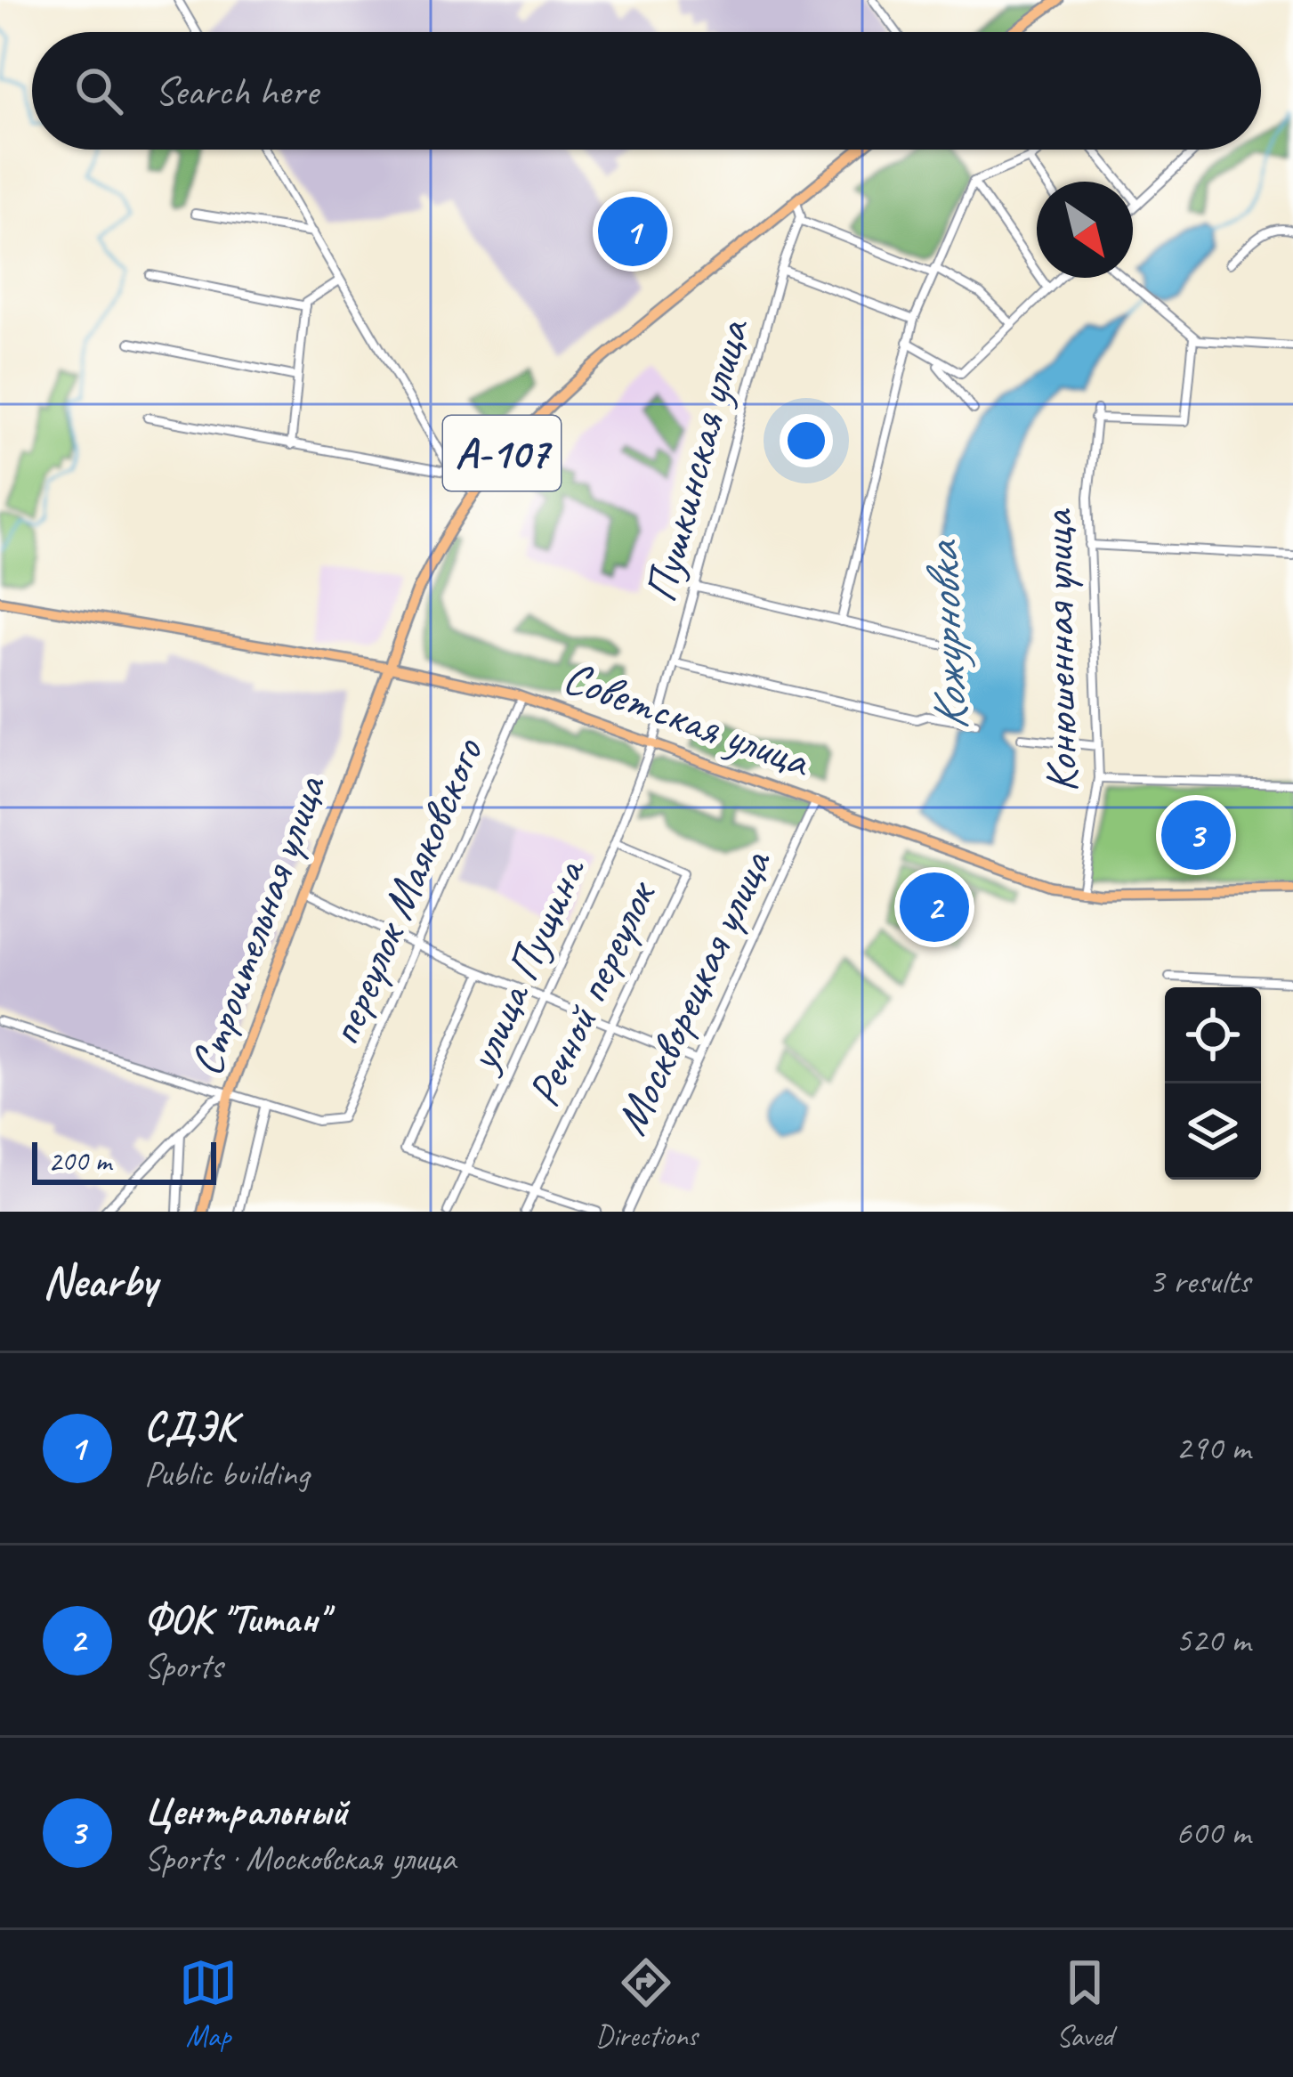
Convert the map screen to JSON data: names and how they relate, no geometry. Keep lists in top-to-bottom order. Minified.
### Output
{"streets":{"highway":["А-107","Строительная улица"],"main road":["Советская улица"],"street":["Пушкинская улица","Конюшенная улица","переулок Маяковского","улица Пущина","Москворецкая улица","Речной переулок"]},"crossings":[["А-107","Советская улица"],["А-107","Строительная улица"],["Пушкинская улица","Советская улица"],["Пушкинская улица","улица Пущина"],["Конюшенная улица","Советская улица"],["Советская улица","переулок Маяковского"],["Советская улица","Строительная улица"],["Советская улица","улица Пущина"],["Советская улица","Москворецкая улица"],["улица Пущина","Речной переулок"]],"water":["Кожурновка"],"scale_bar":"200 m","north":"bottom right","page":{"search":"Search here","pins":["1","3","2"],"scale":"200 m","heading":["Nearby","3 results"],"list":[{"mark":"1","name":"СДЭК","note":"Public building","value":"290 m"},{"mark":"2","name":"ФОК \"Титан\"","note":"Sports","value":"520 m"},{"mark":"3","name":"Центральный","note":"Sports · Московская улица","value":"600 m"}],"nav":["Map","Directions","Saved"]}}
